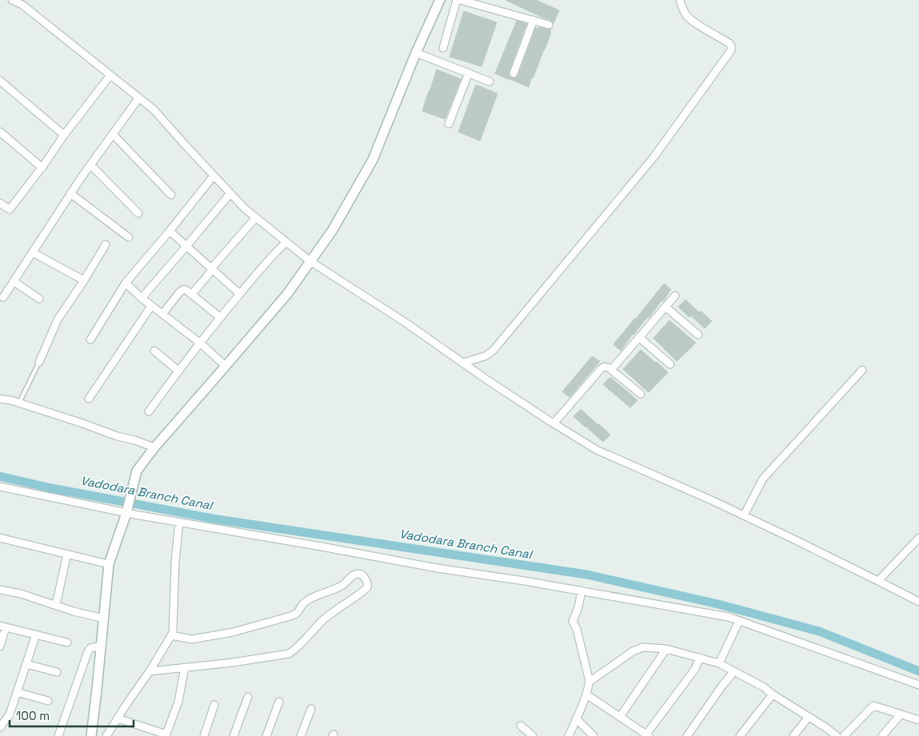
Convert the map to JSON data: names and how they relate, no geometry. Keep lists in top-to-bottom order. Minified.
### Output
{"water":["Vadodara Branch Canal"],"scale_bar":"100 m"}
